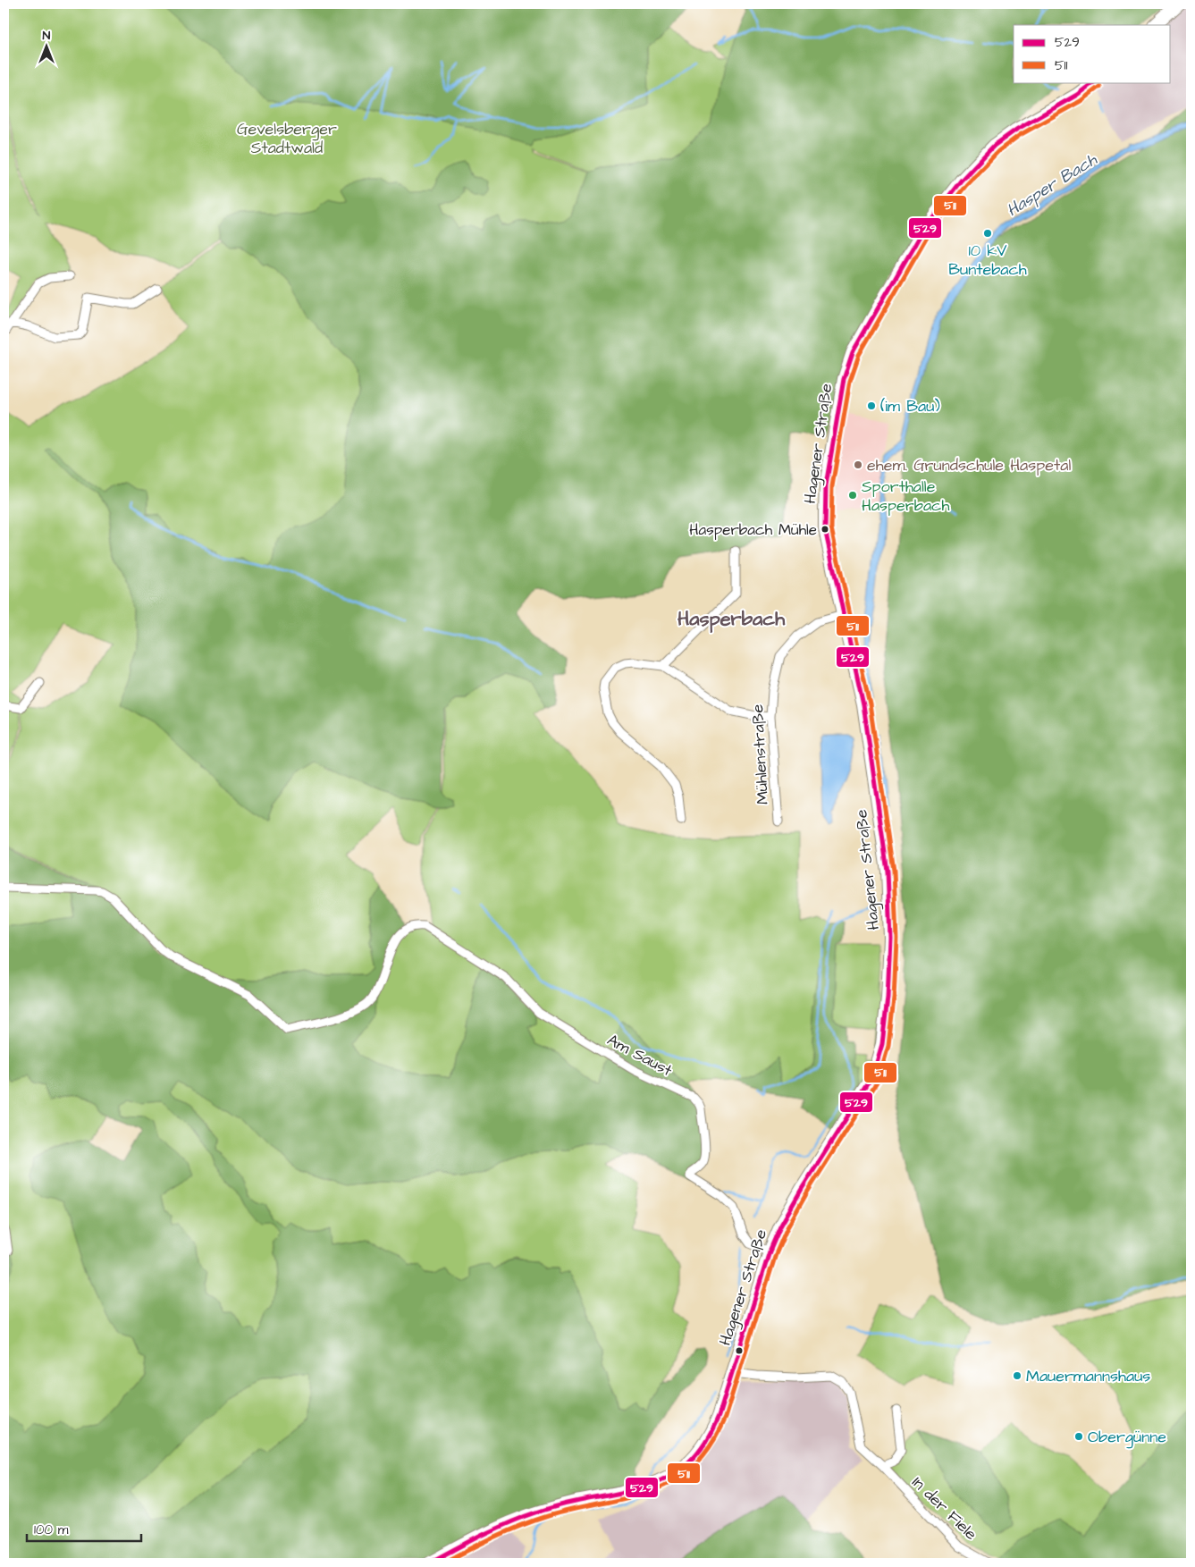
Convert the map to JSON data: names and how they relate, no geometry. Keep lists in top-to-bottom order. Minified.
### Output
{"streets":{"main road":["Hagener Straße"],"street":["Mühlenstraße","Am Saust","In der Fiele"]},"crossings":[["Hagener Straße","Mühlenstraße"],["Hagener Straße","Am Saust"],["Hagener Straße","In der Fiele"]],"districts":["Hasperbach"],"water":["Hasper Bach"],"parks":["Gevelsberger Stadtwald"],"places":["10 kV Buntebach","(im Bau)","ehem. Grundschule Haspetal","Sporthalle Hasperbach","Hasperbach Mühle","Mauermannshaus","Obergünne"],"lines":["transit line 529","transit line 511"],"legend":["529","511"],"scale_bar":"100 m","north":"top"}
